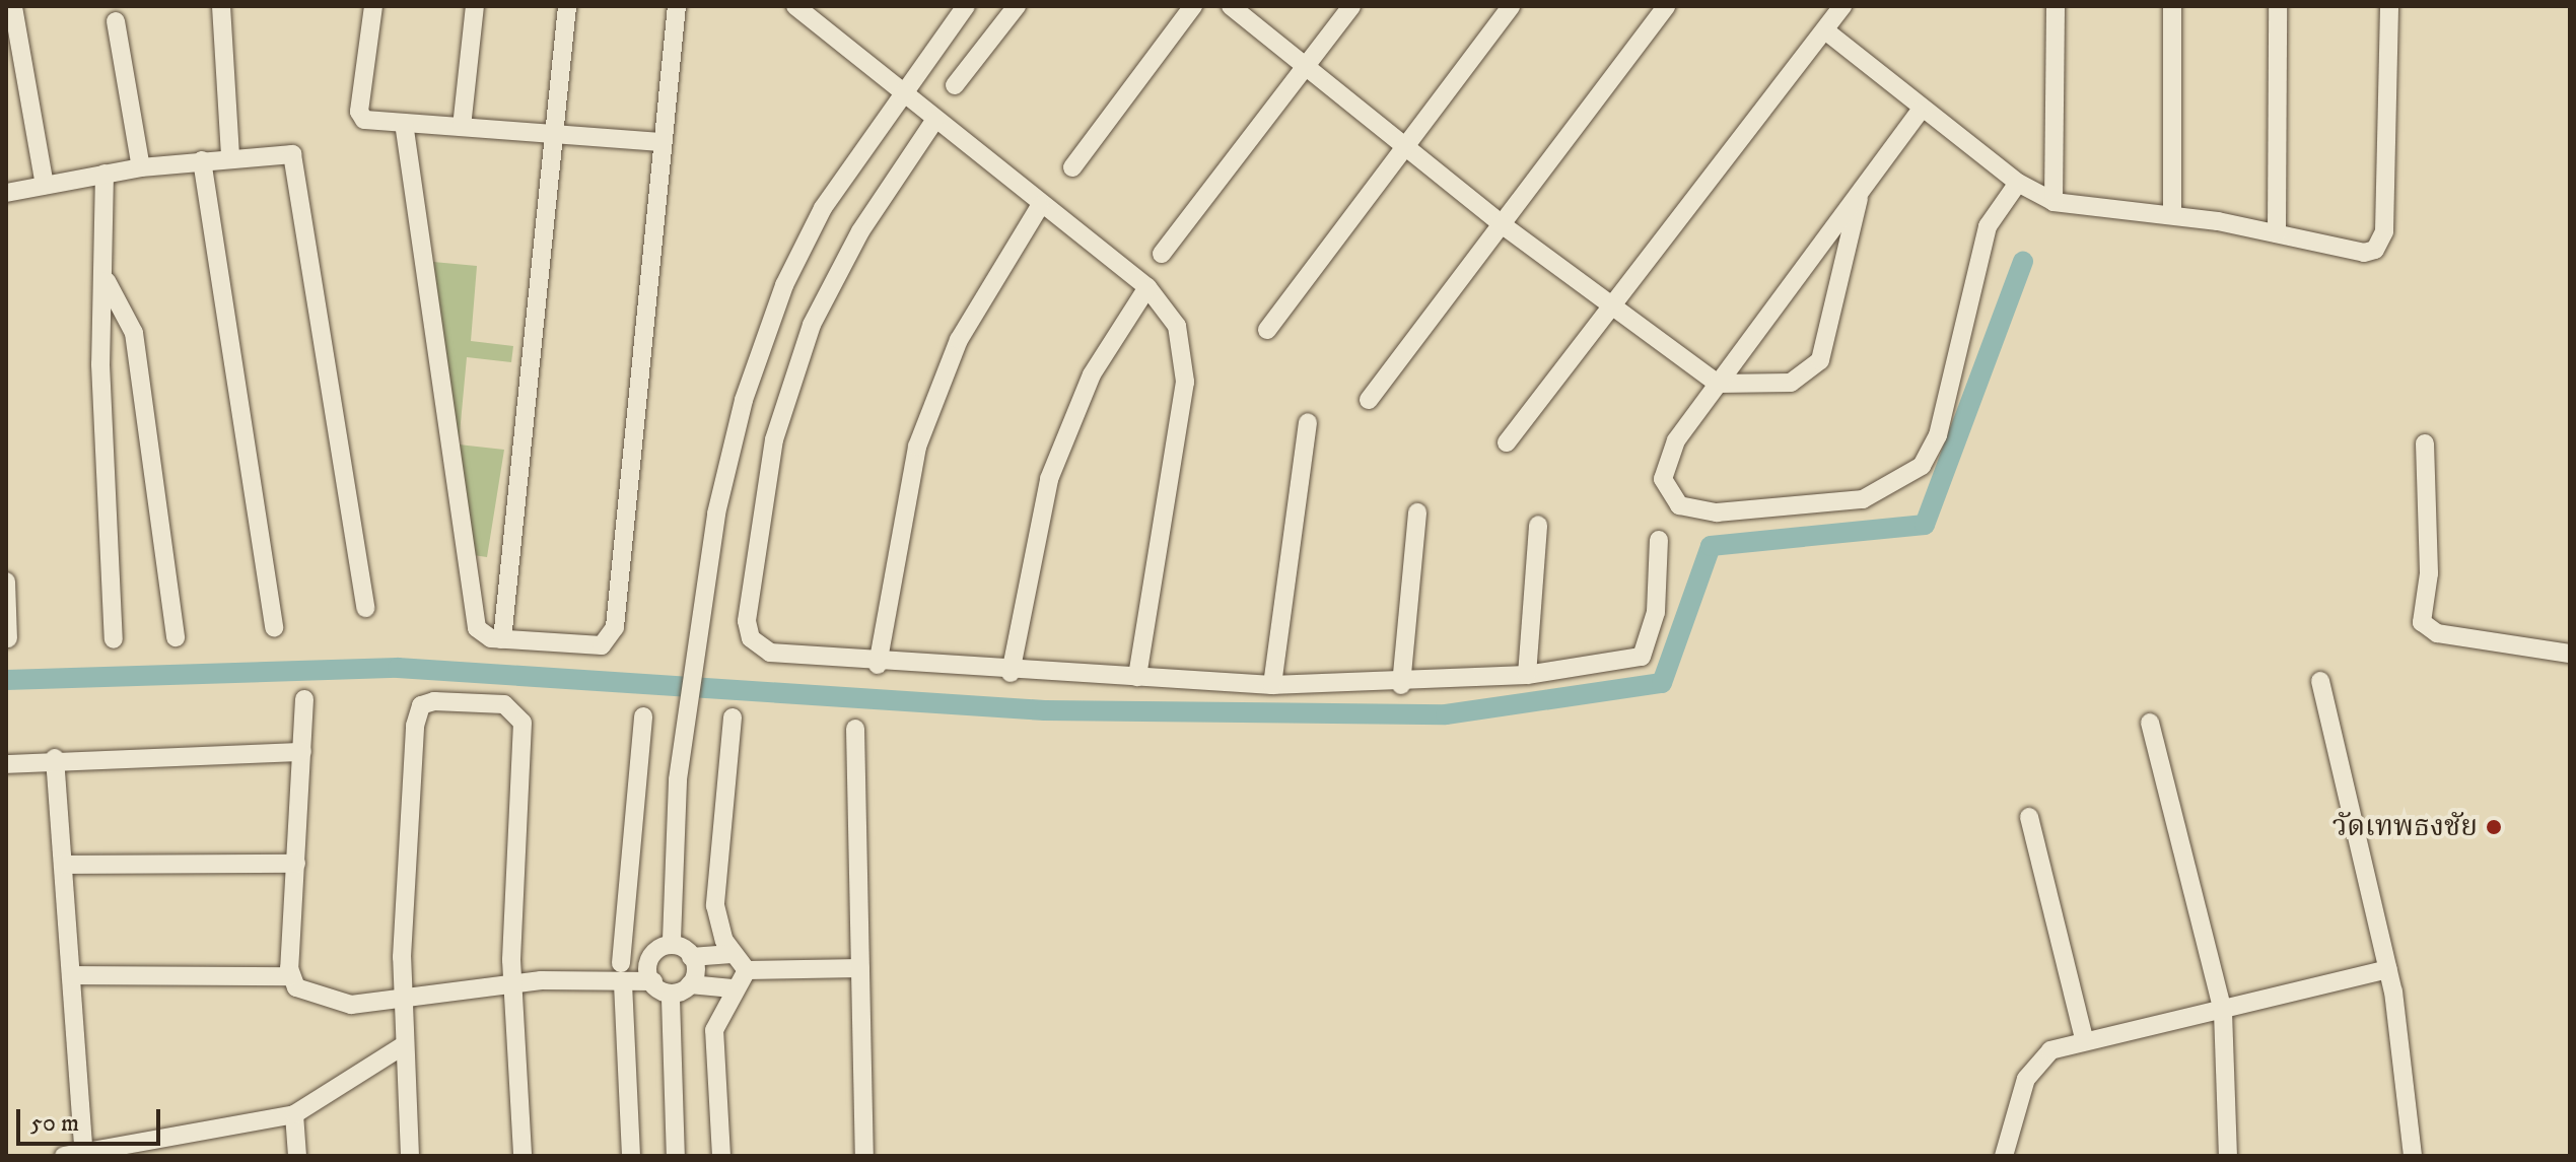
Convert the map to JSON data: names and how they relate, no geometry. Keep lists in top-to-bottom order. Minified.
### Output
{"places":["วัดเทพธงชัย"],"scale_bar":"50 m"}
